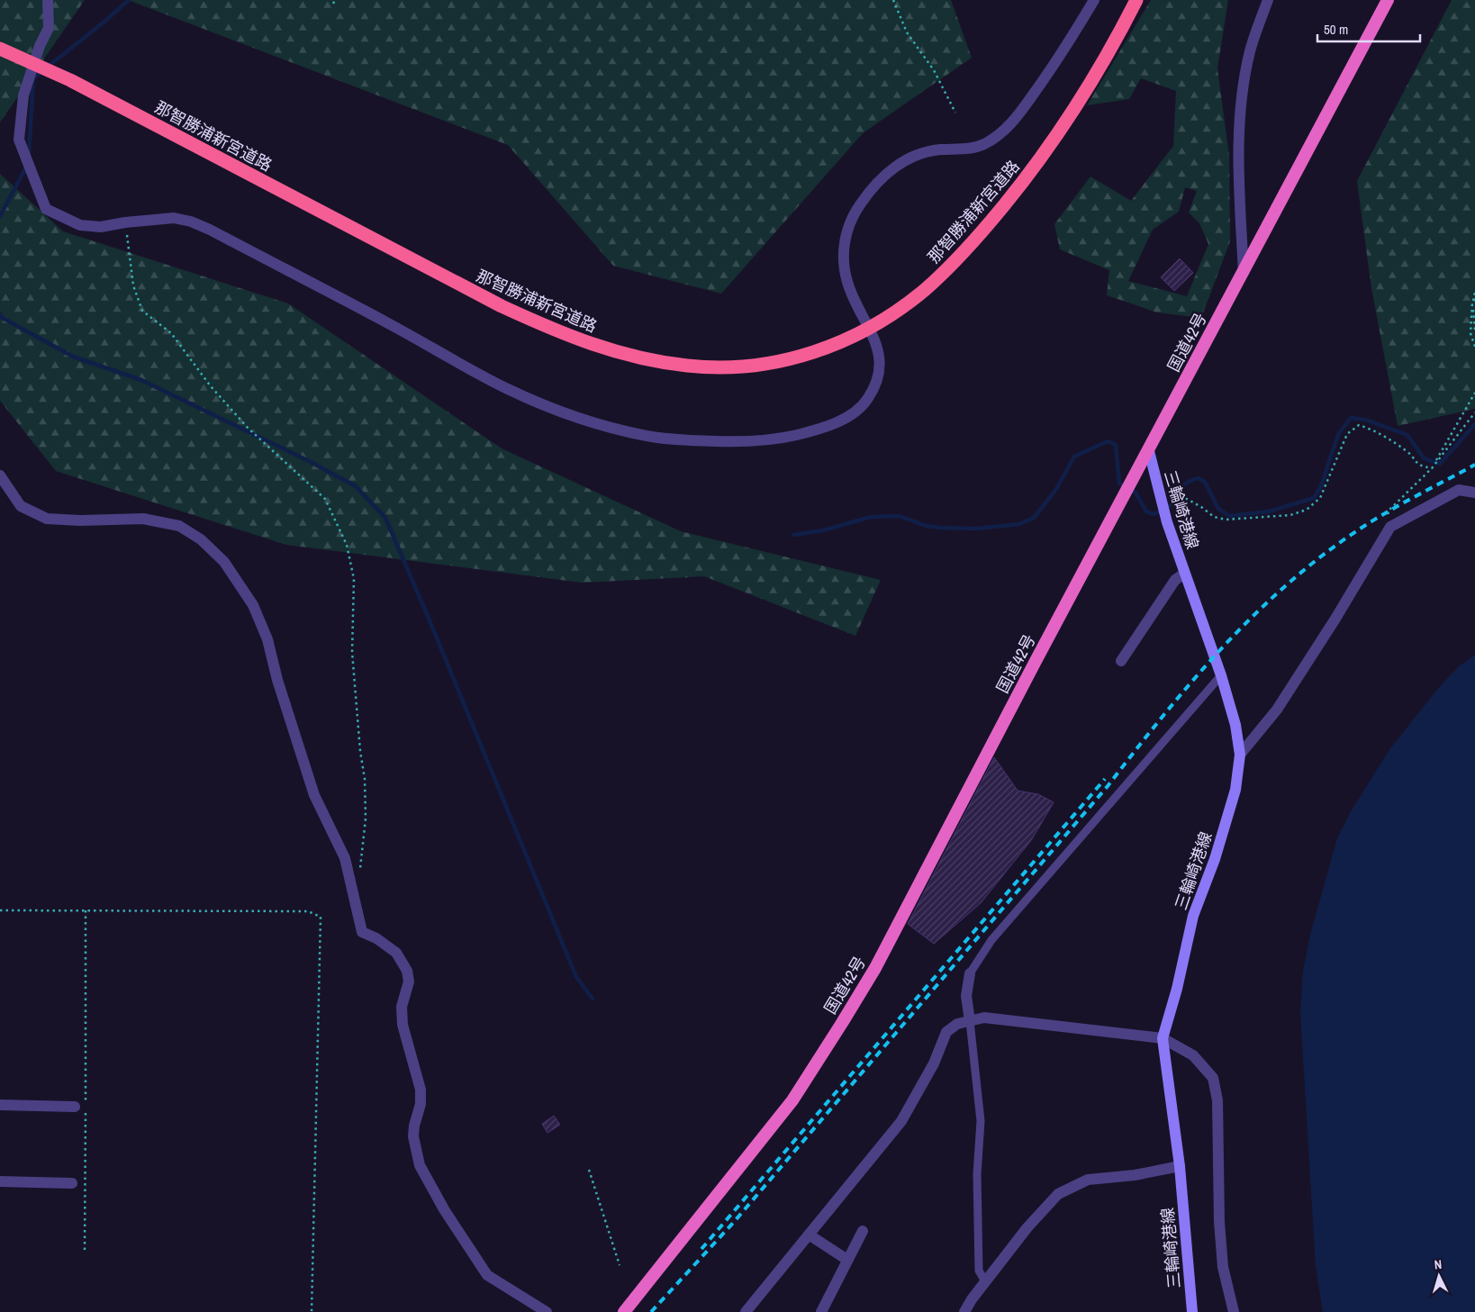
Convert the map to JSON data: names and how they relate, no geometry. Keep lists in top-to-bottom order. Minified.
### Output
{"streets":{"highway":["那智勝浦新宮道路","国道42号"],"main road":["三輪崎港線"]},"crossings":[["国道42号","三輪崎港線"]],"scale_bar":"50 m","north":"top"}
